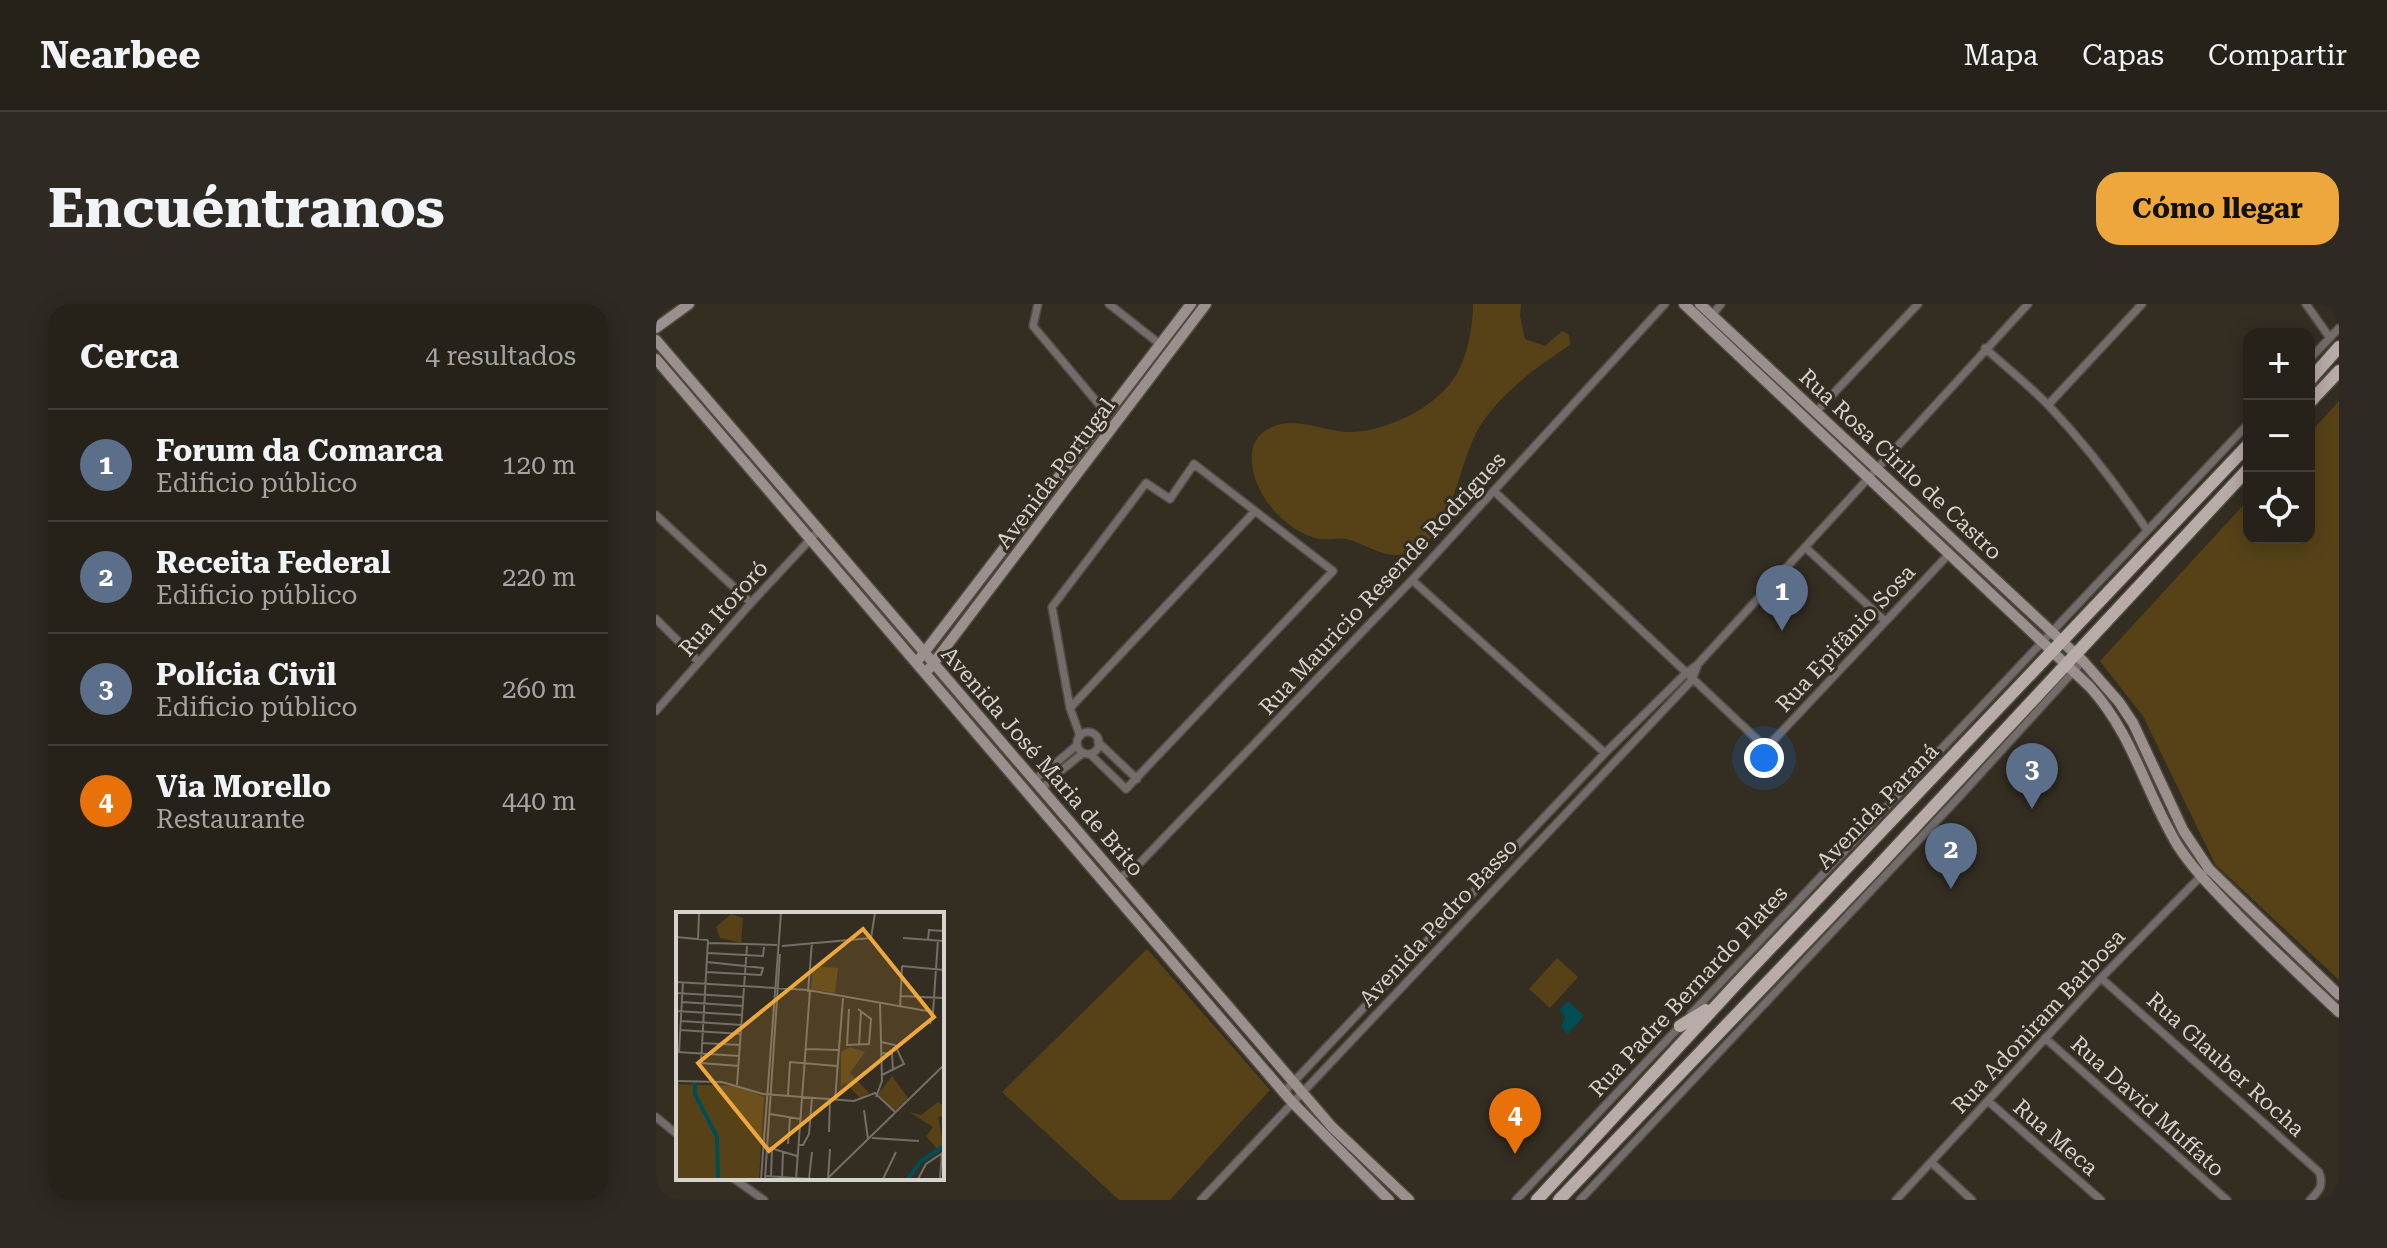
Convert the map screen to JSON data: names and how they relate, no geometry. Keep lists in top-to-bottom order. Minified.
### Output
{"streets":{"main road":["Rua Rosa Cirilo de Castro","Avenida Portugal","Avenida José Maria de Brito","Avenida Paraná"],"street":["Rua Mauricio Resende Rodrigues","Rua Itororó","Rua Epifânio Sosa","Avenida Pedro Basso","Rua Padre Bernardo Plates","Rua Adoniram Barbosa","Rua Glauber Rocha","Rua David Muffato","Rua Meca"]},"crossings":[["Rua Rosa Cirilo de Castro","Avenida Paraná"],["Rua Rosa Cirilo de Castro","Avenida Pedro Basso"],["Rua Rosa Cirilo de Castro","Rua Padre Bernardo Plates"],["Rua Rosa Cirilo de Castro","Rua Adoniram Barbosa"],["Avenida Portugal","Avenida José Maria de Brito"],["Rua Mauricio Resende Rodrigues","Avenida José Maria de Brito"],["Rua Itororó","Avenida José Maria de Brito"],["Rua Epifânio Sosa","Avenida Pedro Basso"],["Avenida José Maria de Brito","Avenida Pedro Basso"],["Rua Adoniram Barbosa","Rua Glauber Rocha"],["Rua Adoniram Barbosa","Rua David Muffato"],["Rua Adoniram Barbosa","Rua Meca"]],"page":{"header":"Nearbee","nav":["Mapa","Capas","Compartir"],"buttons":"Cómo llegar","title":"Encuéntranos","heading":["Cerca","4 resultados"],"map_buttons":["+","−"],"list":[{"mark":"1","name":"Forum da Comarca","note":"Edificio público","value":"120 m"},{"mark":"2","name":"Receita Federal","note":"Edificio público","value":"220 m"},{"mark":"3","name":"Polícia Civil","note":"Edificio público","value":"260 m"},{"mark":"4","name":"Via Morello","note":"Restaurante","value":"440 m"}],"pins":["1","3","2","4"]}}
